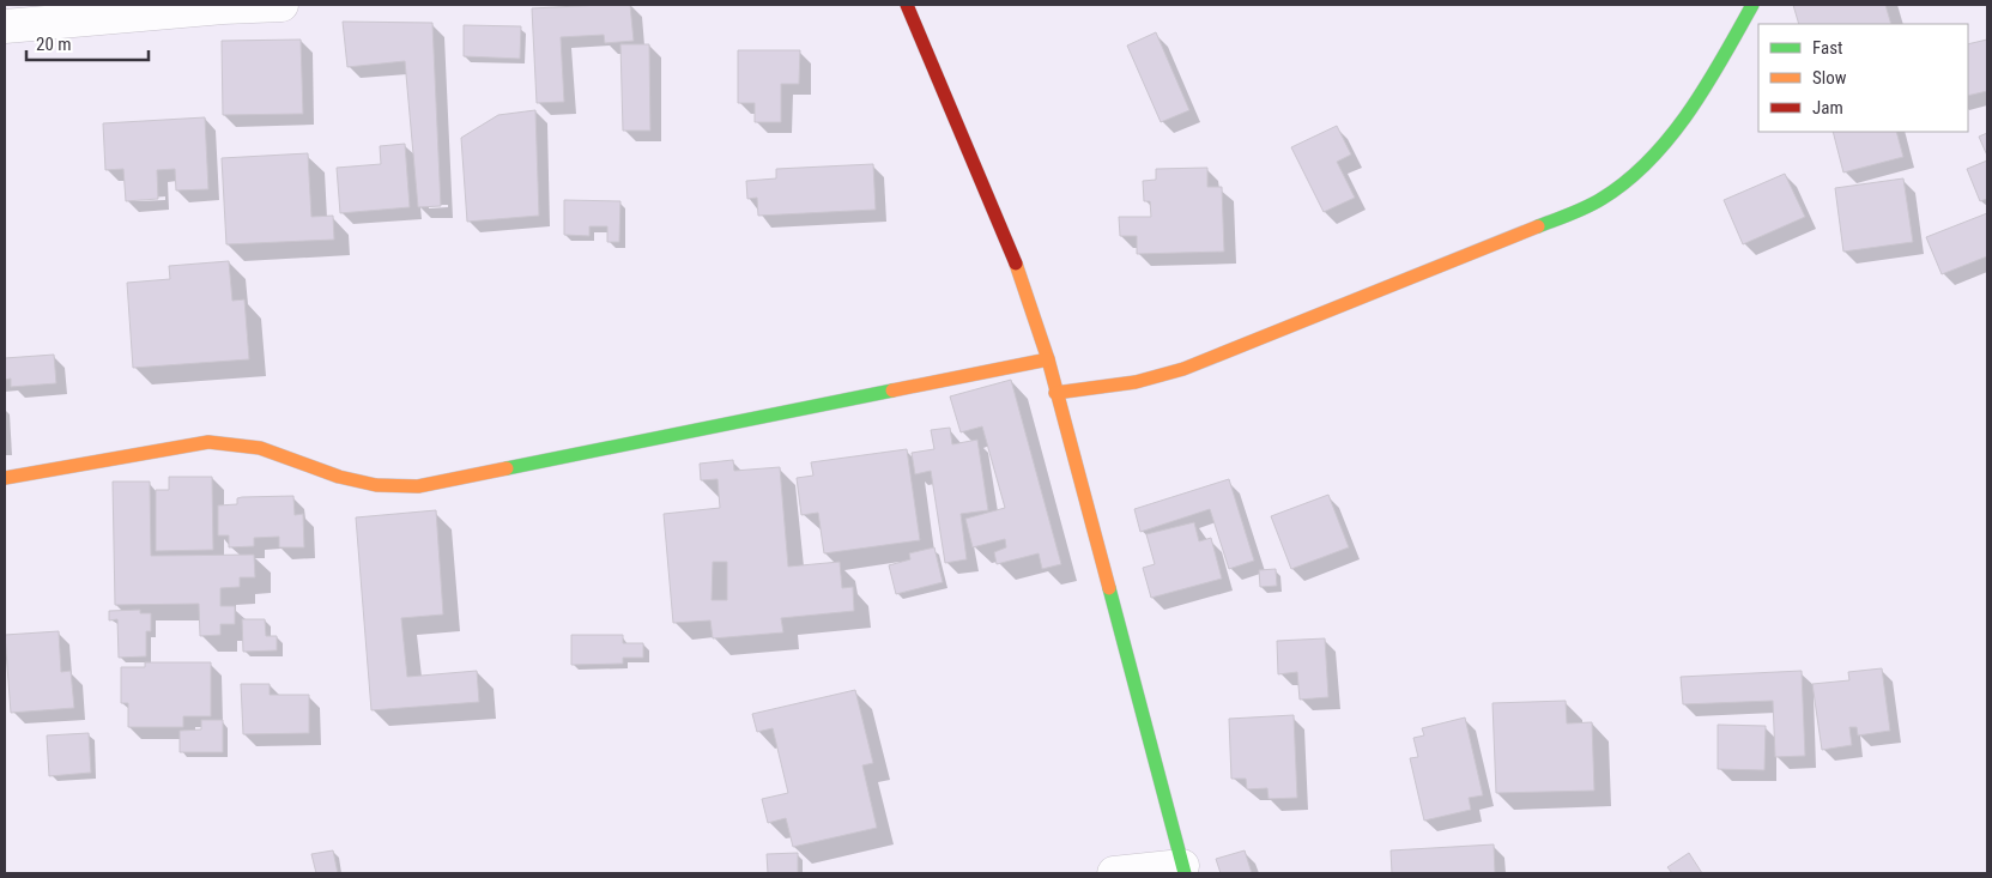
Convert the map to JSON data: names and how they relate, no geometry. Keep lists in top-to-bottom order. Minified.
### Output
{"legend":["Fast","Slow","Jam"],"scale_bar":"20 m"}
